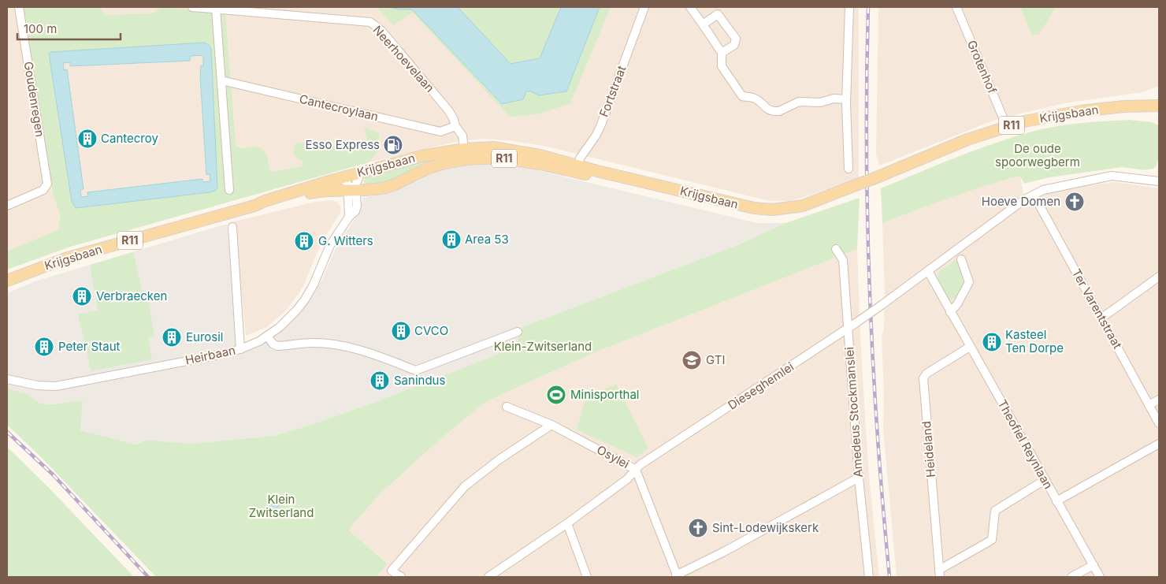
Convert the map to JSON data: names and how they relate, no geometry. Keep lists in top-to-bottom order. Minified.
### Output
{"streets":{"main road":["Krijgsbaan","R11"],"street":["Neerhoevelaan","Grotenhof","Fortstraat","Goudenregen","Cantecroylaan","Ter Varentstraat","Heirbaan","Dieseghemlei","Amedeus Stockmanslei","Theofiel Reynlaan","Heideland","Osylei"]},"crossings":[["Neerhoevelaan","Cantecroylaan"],["Neerhoevelaan","Krijgsbaan"],["Grotenhof","Krijgsbaan"],["Fortstraat","Krijgsbaan"],["Krijgsbaan","Heirbaan"],["Ter Varentstraat","Dieseghemlei"],["Dieseghemlei","Amedeus Stockmanslei"],["Dieseghemlei","Theofiel Reynlaan"],["Dieseghemlei","Osylei"],["Theofiel Reynlaan","Heideland"]],"parks":["De oude spoorwegberm","Klein-Zwitserland","Klein Zwitserland"],"places":{"building":["Cantecroy","Area 53","G. Witters","Verbraecken","CVCO","Eurosil","Kasteel Ten Dorpe","Peter Staut","Sanindus"],"fuel station":["Esso Express"],"church":["Hoeve Domen","Sint-Lodewijkskerk"],"school or university":["GTI"],"sports":["Minisporthal"]},"scale_bar":"100 m"}
